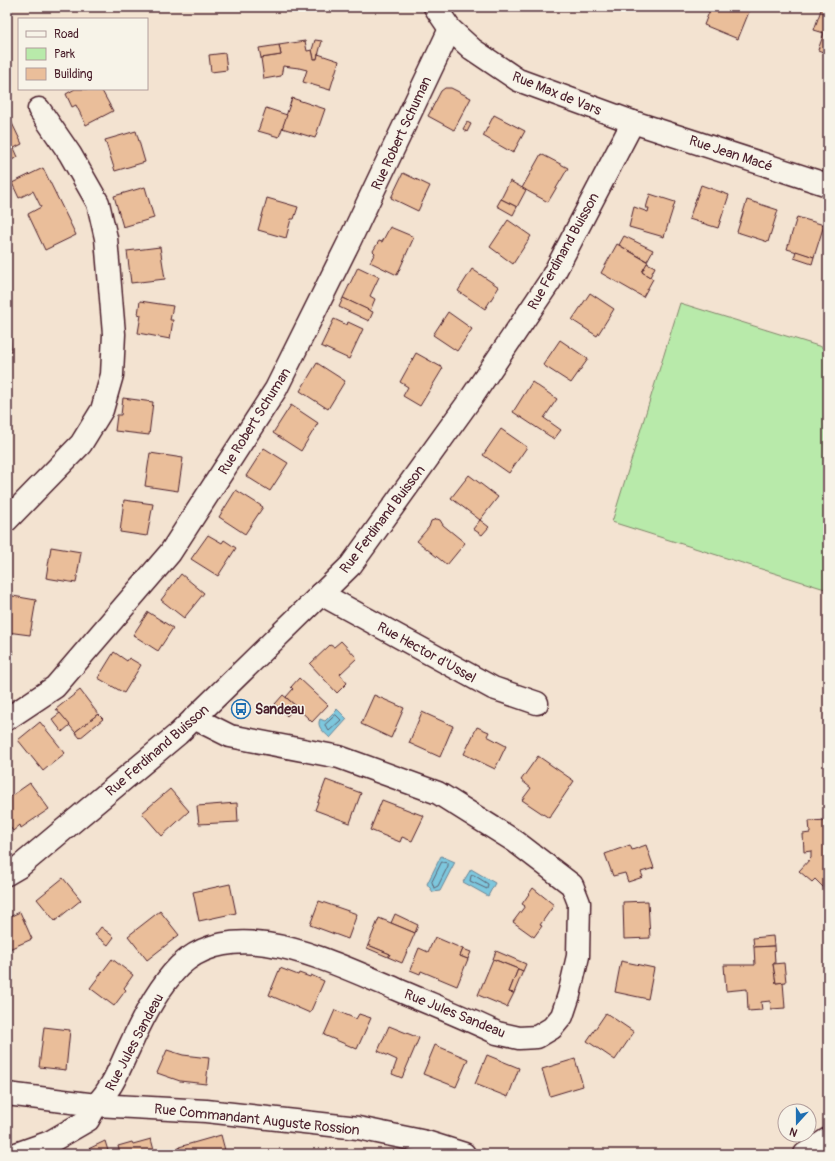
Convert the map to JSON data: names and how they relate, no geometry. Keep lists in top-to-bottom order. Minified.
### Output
{"streets":{"street":["Rue Max de Vars","Rue Robert Schuman","Rue Jean Macé","Rue Ferdinand Buisson","Rue Hector d'Ussel","Rue Jules Sandeau","Rue Commandant Auguste Rossion"]},"crossings":[["Rue Max de Vars","Rue Robert Schuman"],["Rue Max de Vars","Rue Jean Macé"],["Rue Max de Vars","Rue Ferdinand Buisson"],["Rue Jean Macé","Rue Ferdinand Buisson"],["Rue Ferdinand Buisson","Rue Hector d'Ussel"],["Rue Ferdinand Buisson","Rue Jules Sandeau"],["Rue Jules Sandeau","Rue Commandant Auguste Rossion"]],"places":{"bus stop":["Sandeau"]},"legend":["Road","Park","Building"],"north":"bottom"}
